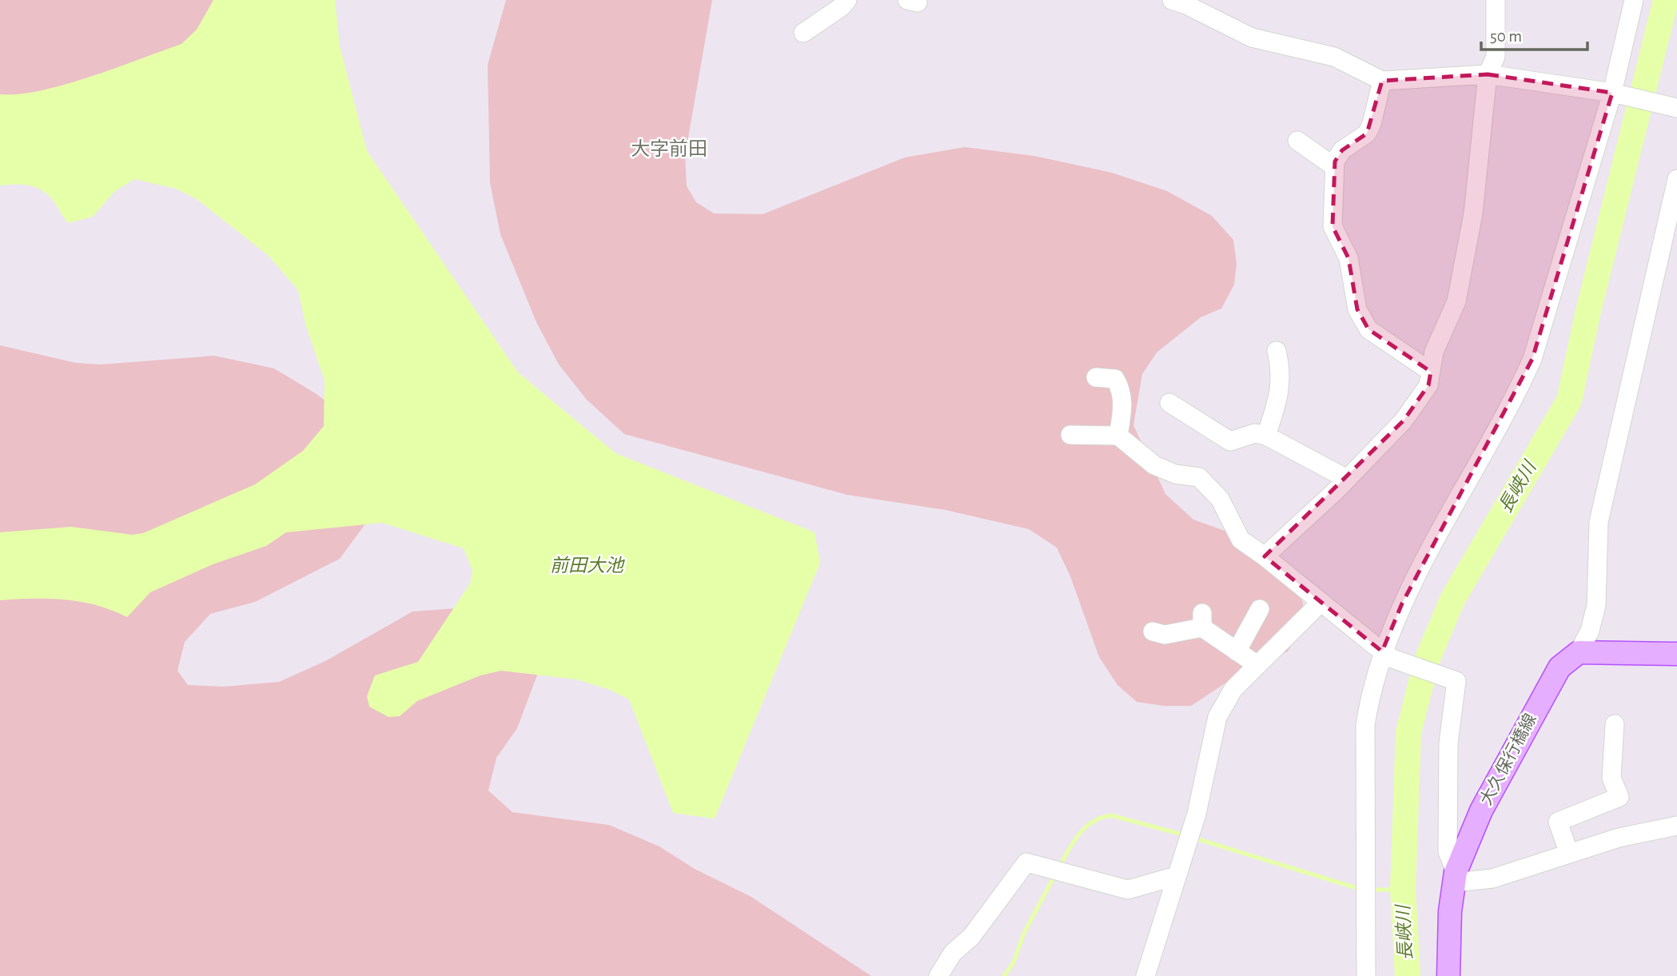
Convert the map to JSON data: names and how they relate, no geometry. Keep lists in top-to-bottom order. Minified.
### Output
{"streets":{"main road":["大久保行橋線"]},"districts":["大字前田"],"water":["長峡川","前田大池"],"scale_bar":"50 m"}
